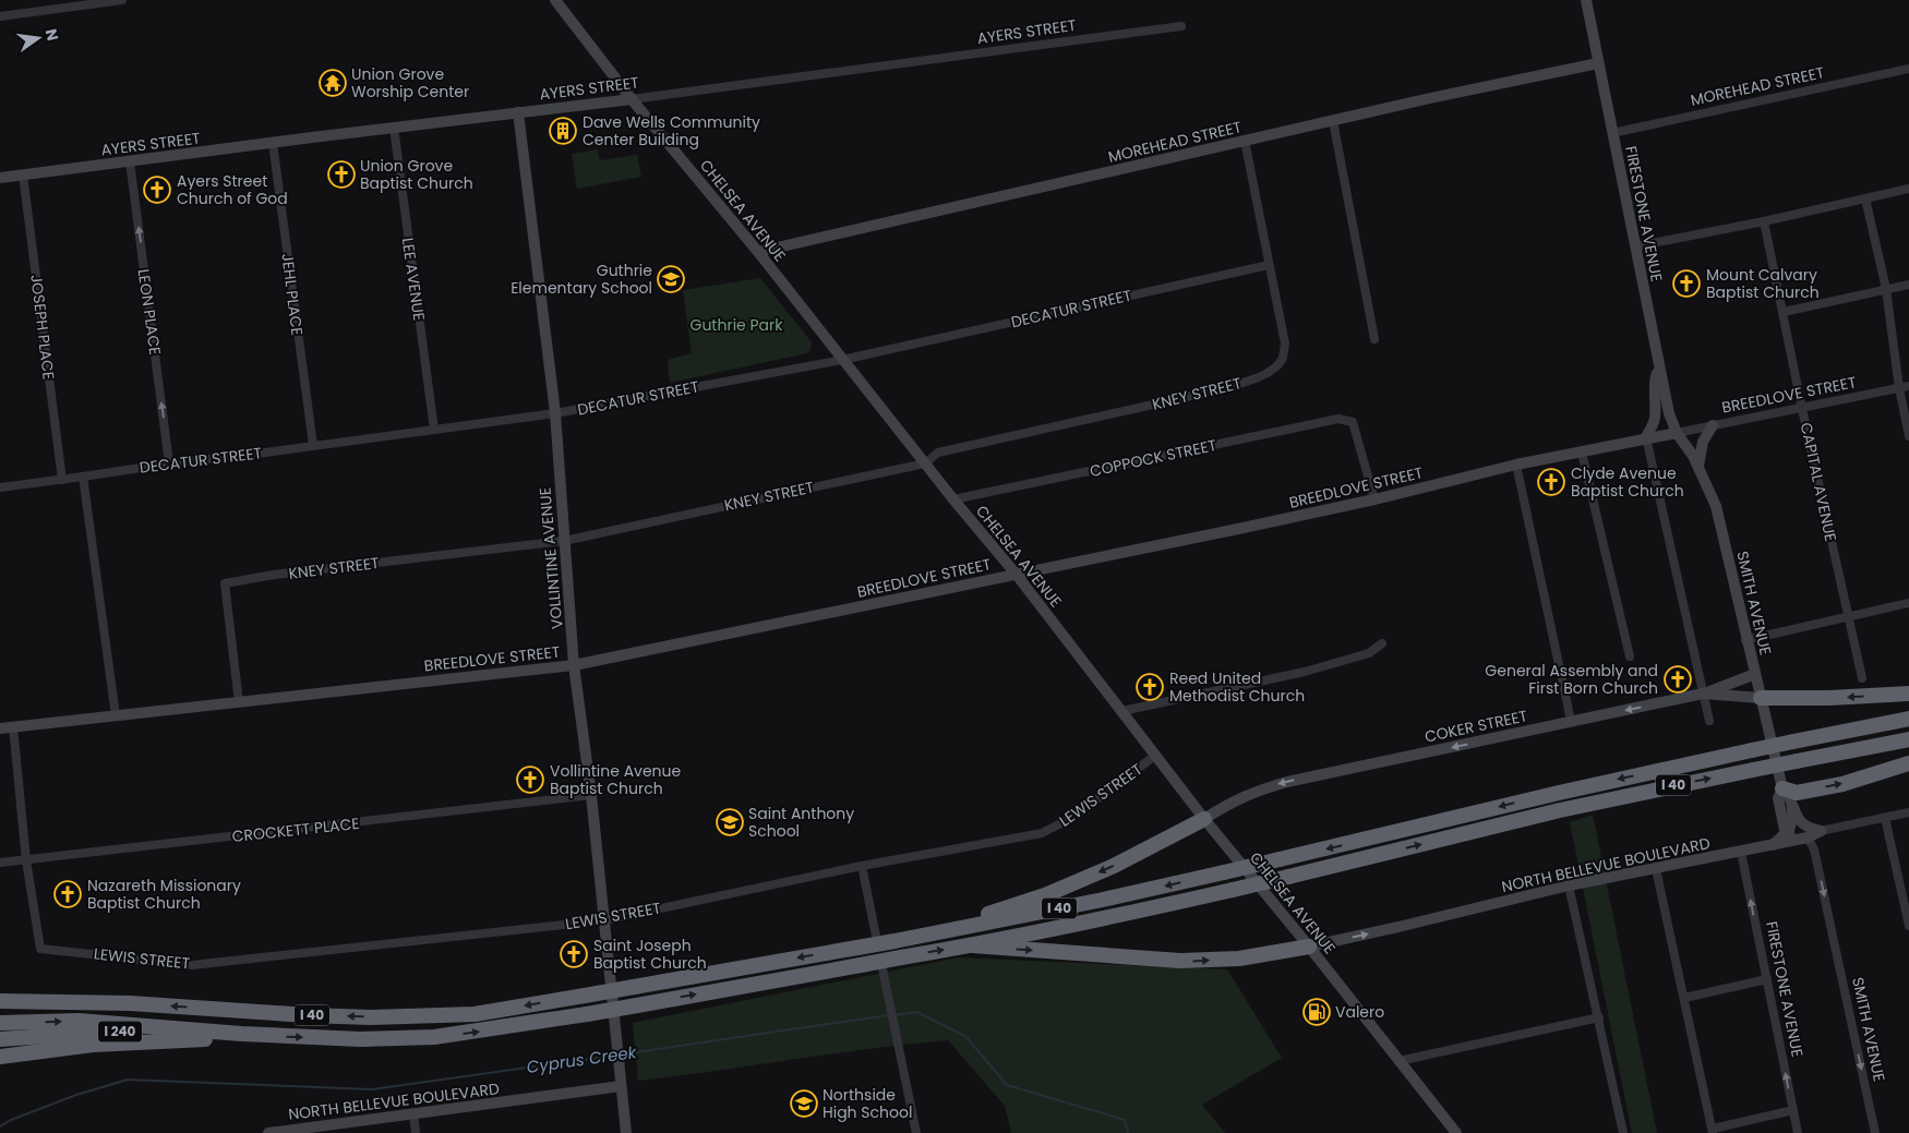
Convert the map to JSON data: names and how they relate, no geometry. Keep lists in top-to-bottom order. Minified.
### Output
{"streets":{"highway":["I 40","I 240"],"street":["AYERS STREET","MOREHEAD STREET","CHELSEA AVENUE","FIRESTONE AVENUE","LEE AVENUE","JEHL PLACE","DECATUR STREET","LEON PLACE","JOSEPH PLACE","KNEY STREET","BREEDLOVE STREET","COPPOCK STREET","CAPITAL AVENUE","VOLLINTINE AVENUE","SMITH AVENUE","COKER STREET","LEWIS STREET","CROCKETT PLACE","NORTH BELLEVUE BOULEVARD"]},"crossings":[["AYERS STREET","CHELSEA AVENUE"],["AYERS STREET","LEE AVENUE"],["AYERS STREET","JEHL PLACE"],["AYERS STREET","LEON PLACE"],["AYERS STREET","JOSEPH PLACE"],["AYERS STREET","VOLLINTINE AVENUE"],["MOREHEAD STREET","CHELSEA AVENUE"],["MOREHEAD STREET","FIRESTONE AVENUE"],["CHELSEA AVENUE","DECATUR STREET"],["CHELSEA AVENUE","KNEY STREET"],["CHELSEA AVENUE","BREEDLOVE STREET"],["CHELSEA AVENUE","COPPOCK STREET"],["CHELSEA AVENUE","COKER STREET"],["CHELSEA AVENUE","LEWIS STREET"],["CHELSEA AVENUE","NORTH BELLEVUE BOULEVARD"],["FIRESTONE AVENUE","BREEDLOVE STREET"],["FIRESTONE AVENUE","SMITH AVENUE"],["FIRESTONE AVENUE","NORTH BELLEVUE BOULEVARD"],["LEE AVENUE","DECATUR STREET"],["JEHL PLACE","DECATUR STREET"],["DECATUR STREET","LEON PLACE"],["DECATUR STREET","JOSEPH PLACE"],["DECATUR STREET","KNEY STREET"],["DECATUR STREET","VOLLINTINE AVENUE"],["KNEY STREET","BREEDLOVE STREET"],["KNEY STREET","VOLLINTINE AVENUE"],["BREEDLOVE STREET","COPPOCK STREET"],["BREEDLOVE STREET","CAPITAL AVENUE"],["BREEDLOVE STREET","VOLLINTINE AVENUE"],["BREEDLOVE STREET","SMITH AVENUE"],["VOLLINTINE AVENUE","LEWIS STREET"],["VOLLINTINE AVENUE","CROCKETT PLACE"],["VOLLINTINE AVENUE","NORTH BELLEVUE BOULEVARD"],["SMITH AVENUE","COKER STREET"],["SMITH AVENUE","NORTH BELLEVUE BOULEVARD"],["I 40","I 240"],["LEWIS STREET","CROCKETT PLACE"]],"one_way":["FIRESTONE AVENUE","LEON PLACE","SMITH AVENUE","COKER STREET"],"water":["Cyprus Creek"],"parks":["Guthrie Park"],"places":{"temple":["Union Grove Worship Center"],"building":["Dave Wells Community Center Building"],"church":["Union Grove Baptist Church","Ayers Street Church of God","Mount Calvary Baptist Church","Clyde Avenue Baptist Church","General Assembly and First Born Church","Reed United Methodist Church","Vollintine Avenue Baptist Church","Nazareth Missionary Baptist Church","Saint Joseph Baptist Church"],"school or university":["Guthrie Elementary School","Saint Anthony School","Northside High School"],"fuel station":["Valero"]},"north":"right"}
